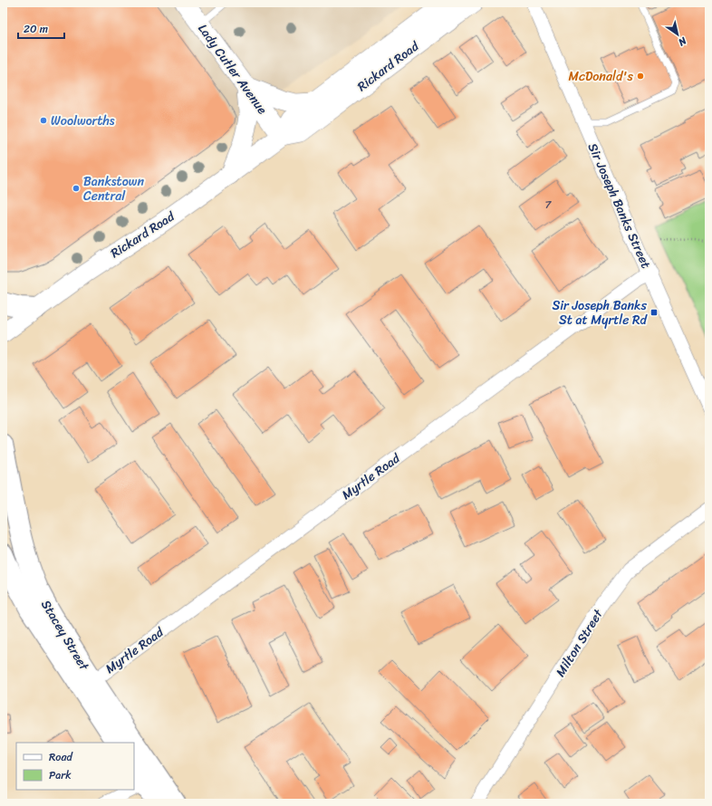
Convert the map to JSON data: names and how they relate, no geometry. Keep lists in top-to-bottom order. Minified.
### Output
{"streets":{"highway":["Stacey Street"],"main road":["Rickard Road","Lady Cutler Avenue"],"street":["Sir Joseph Banks Street","Myrtle Road","Milton Street"]},"crossings":[["Rickard Road","Lady Cutler Avenue"],["Sir Joseph Banks Street","Myrtle Road"],["Myrtle Road","Stacey Street"]],"places":{"other":["McDonald's","Woolworths","Bankstown Central"],"transit":["Sir Joseph Banks St at Myrtle Rd"]},"house_numbers":["7"],"legend":["Road","Park"],"scale_bar":"20 m","north":"bottom right"}
